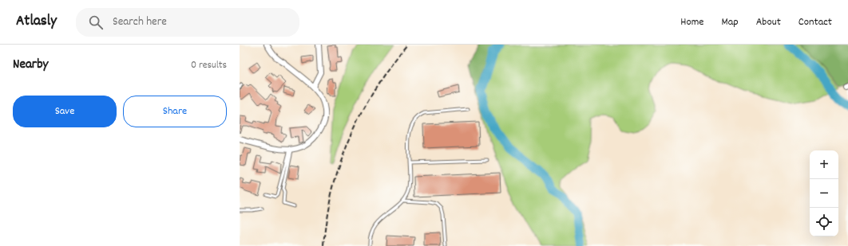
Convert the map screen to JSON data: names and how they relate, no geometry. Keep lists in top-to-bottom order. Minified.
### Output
{"page":{"header":"Atlasly","search":"Search here","nav":["Home","Map","About","Contact"],"heading":["Nearby","0 results"],"buttons":["Save","Share"],"map_buttons":["+","−"]}}
